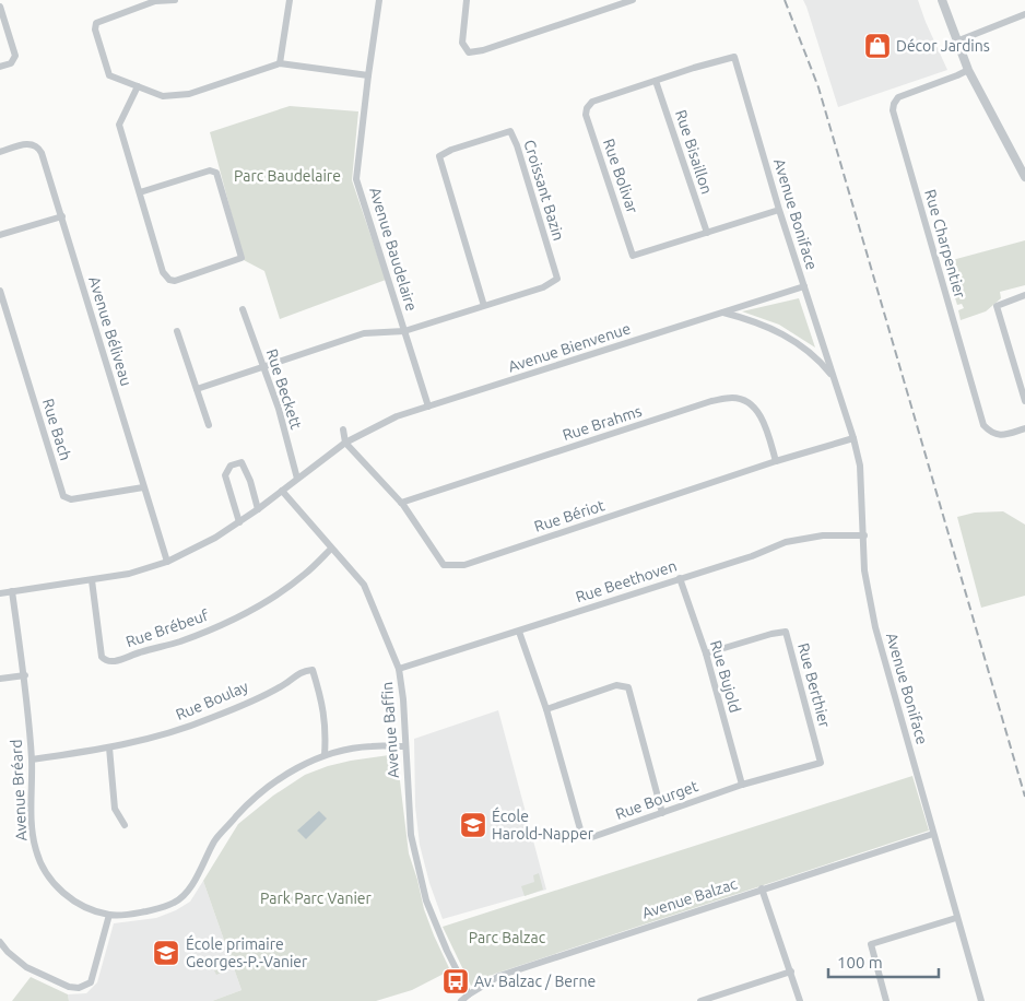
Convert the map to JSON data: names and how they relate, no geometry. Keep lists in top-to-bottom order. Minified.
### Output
{"streets":{"street":["Rue Bisaillon","Rue Bolivar","Croissant Bazin","Avenue Boniface","Rue Charpentier","Avenue Baudelaire","Avenue Béliveau","Avenue Bienvenue","Rue Beckett","Rue Brahms","Rue Bach","Rue Bériot","Rue Beethoven","Rue Brébeuf","Rue Bujold","Rue Berthier","Rue Boulay","Avenue Baffin","Avenue Bréard","Rue Bourget","Avenue Balzac"]},"crossings":[["Rue Bisaillon","Rue Bolivar"],["Rue Bolivar","Avenue Boniface"],["Croissant Bazin","Avenue Baudelaire"],["Croissant Bazin","Rue Beckett"],["Avenue Boniface","Avenue Bienvenue"],["Avenue Boniface","Rue Bériot"],["Avenue Boniface","Rue Beethoven"],["Avenue Boniface","Avenue Balzac"],["Avenue Baudelaire","Avenue Bienvenue"],["Avenue Béliveau","Avenue Bienvenue"],["Avenue Béliveau","Rue Bach"],["Avenue Bienvenue","Rue Beckett"],["Avenue Bienvenue","Rue Bériot"],["Avenue Bienvenue","Rue Brébeuf"],["Avenue Bienvenue","Avenue Baffin"],["Avenue Bienvenue","Avenue Bréard"],["Rue Brahms","Rue Bériot"],["Rue Beethoven","Rue Bujold"],["Rue Beethoven","Avenue Baffin"],["Rue Beethoven","Rue Bourget"],["Rue Brébeuf","Avenue Baffin"],["Rue Bujold","Rue Berthier"],["Rue Bujold","Rue Bourget"],["Rue Berthier","Rue Bourget"],["Rue Boulay","Avenue Bréard"],["Avenue Baffin","Avenue Bréard"],["Avenue Baffin","Avenue Balzac"]],"parks":["Parc Baudelaire","Park Parc Vanier","Parc Balzac"],"places":{"shop":["Décor Jardins"],"school or university":["École Harold-Napper","École primaire Georges-P.-Vanier"],"bus stop":["Av. Balzac / Berne"]},"scale_bar":"100 m"}
